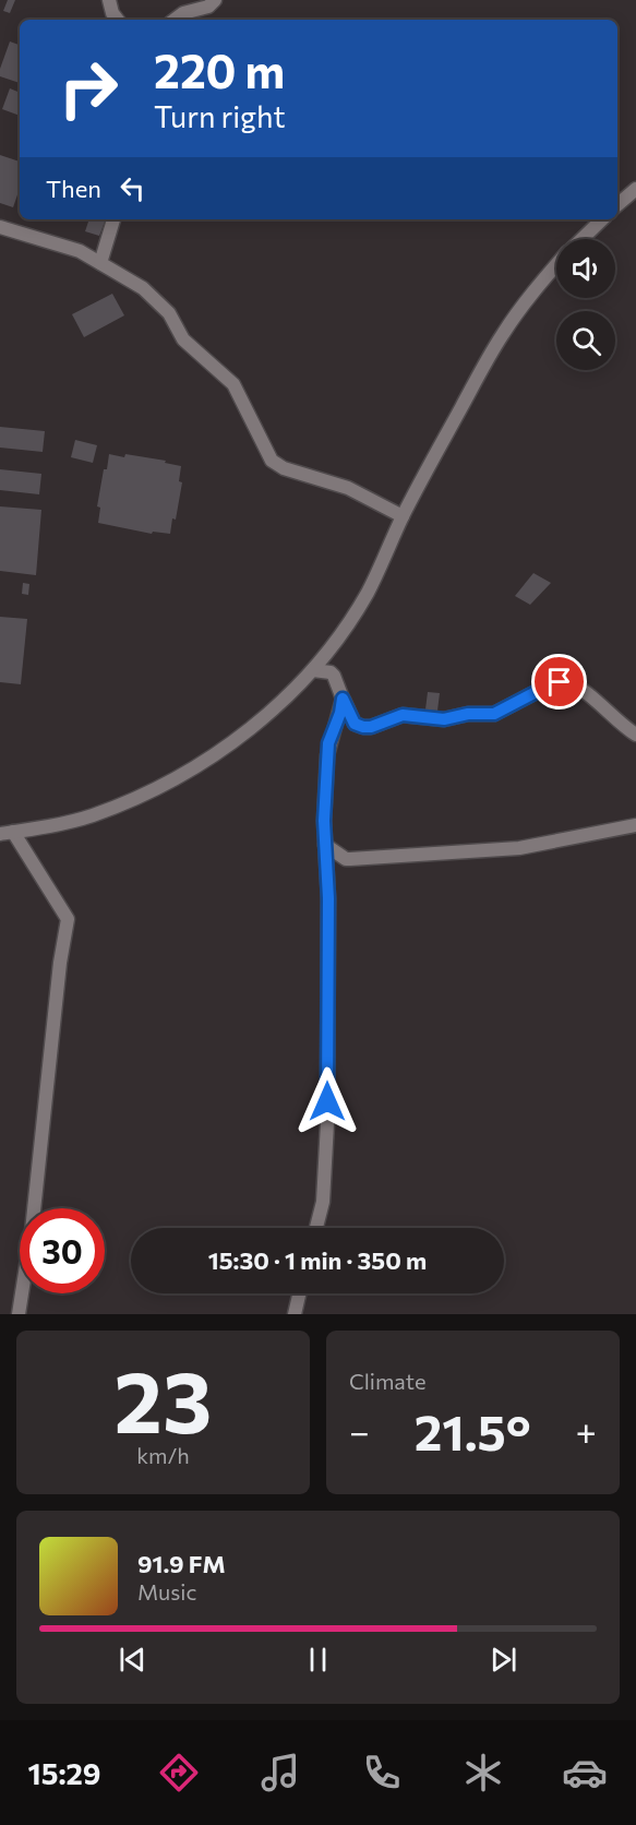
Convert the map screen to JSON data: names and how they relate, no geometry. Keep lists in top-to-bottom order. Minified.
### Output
{"page":{"turn":["220 m","Turn right"],"then":"Then","limit":"30","trip":"15:30 · 1 min · 350 m","tile":[["23","km/h"],"Climate"],"heat":["−","21.5°","+"],"song":["91.9 FM","Music"],"tabs":"15:29"}}
